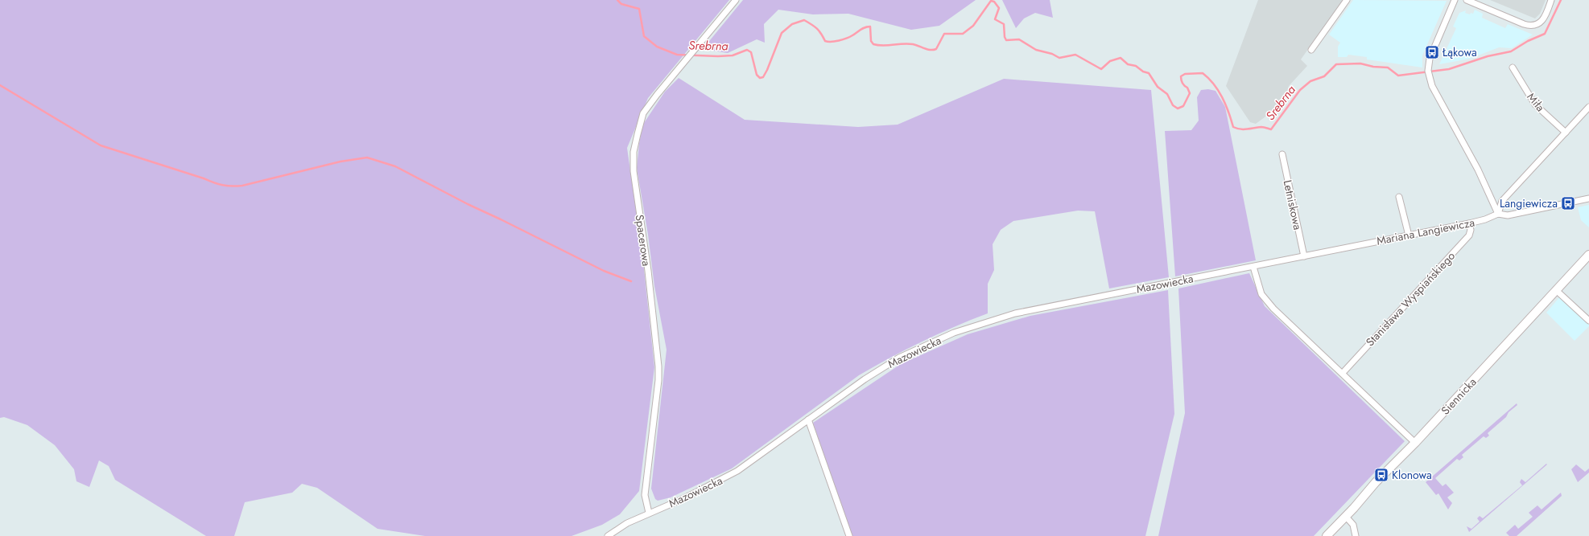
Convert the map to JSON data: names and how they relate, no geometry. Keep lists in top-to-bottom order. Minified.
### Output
{"streets":{"main road":["Siennicka"],"street":["Miła","Letniskowa","Mariana Langiewicza","Spacerowa","Mazowiecka","Stanisława Wyspiańskiego"]},"crossings":[["Letniskowa","Mariana Langiewicza"],["Mariana Langiewicza","Mazowiecka"],["Mariana Langiewicza","Stanisława Wyspiańskiego"],["Spacerowa","Mazowiecka"]],"water":["Srebrna"],"places":{"bus stop":["Łąkowa","Langiewicza","Klonowa"]}}
